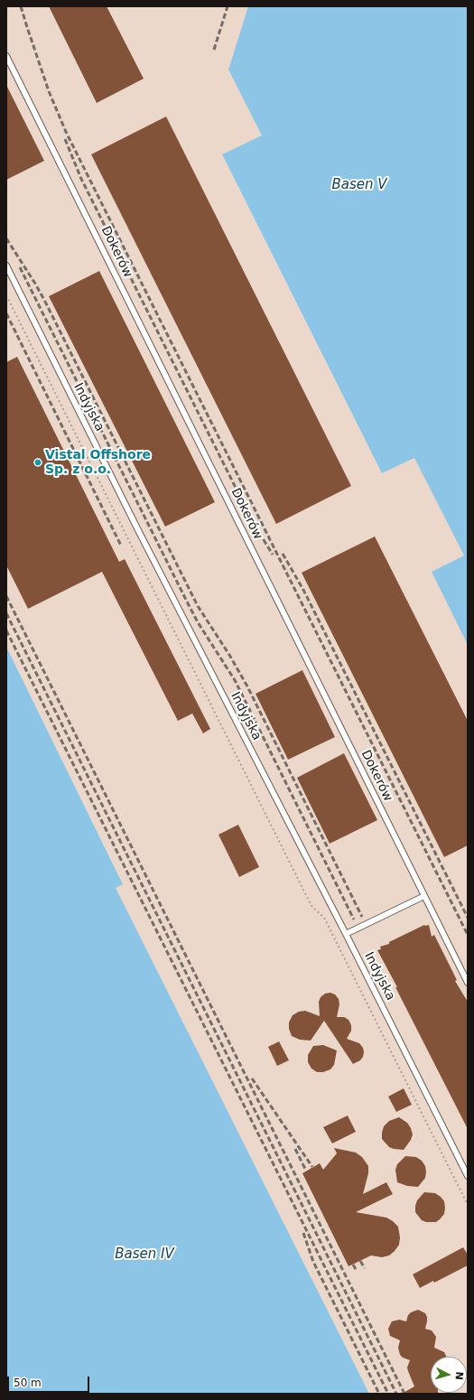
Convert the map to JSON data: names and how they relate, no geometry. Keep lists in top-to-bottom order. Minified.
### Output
{"streets":{"lane":["Dokerów","Indyjska"]},"water":["Basen V","Basen IV"],"places":["Vistal Offshore Sp. z o.o."],"scale_bar":"50 m","north":"right"}
